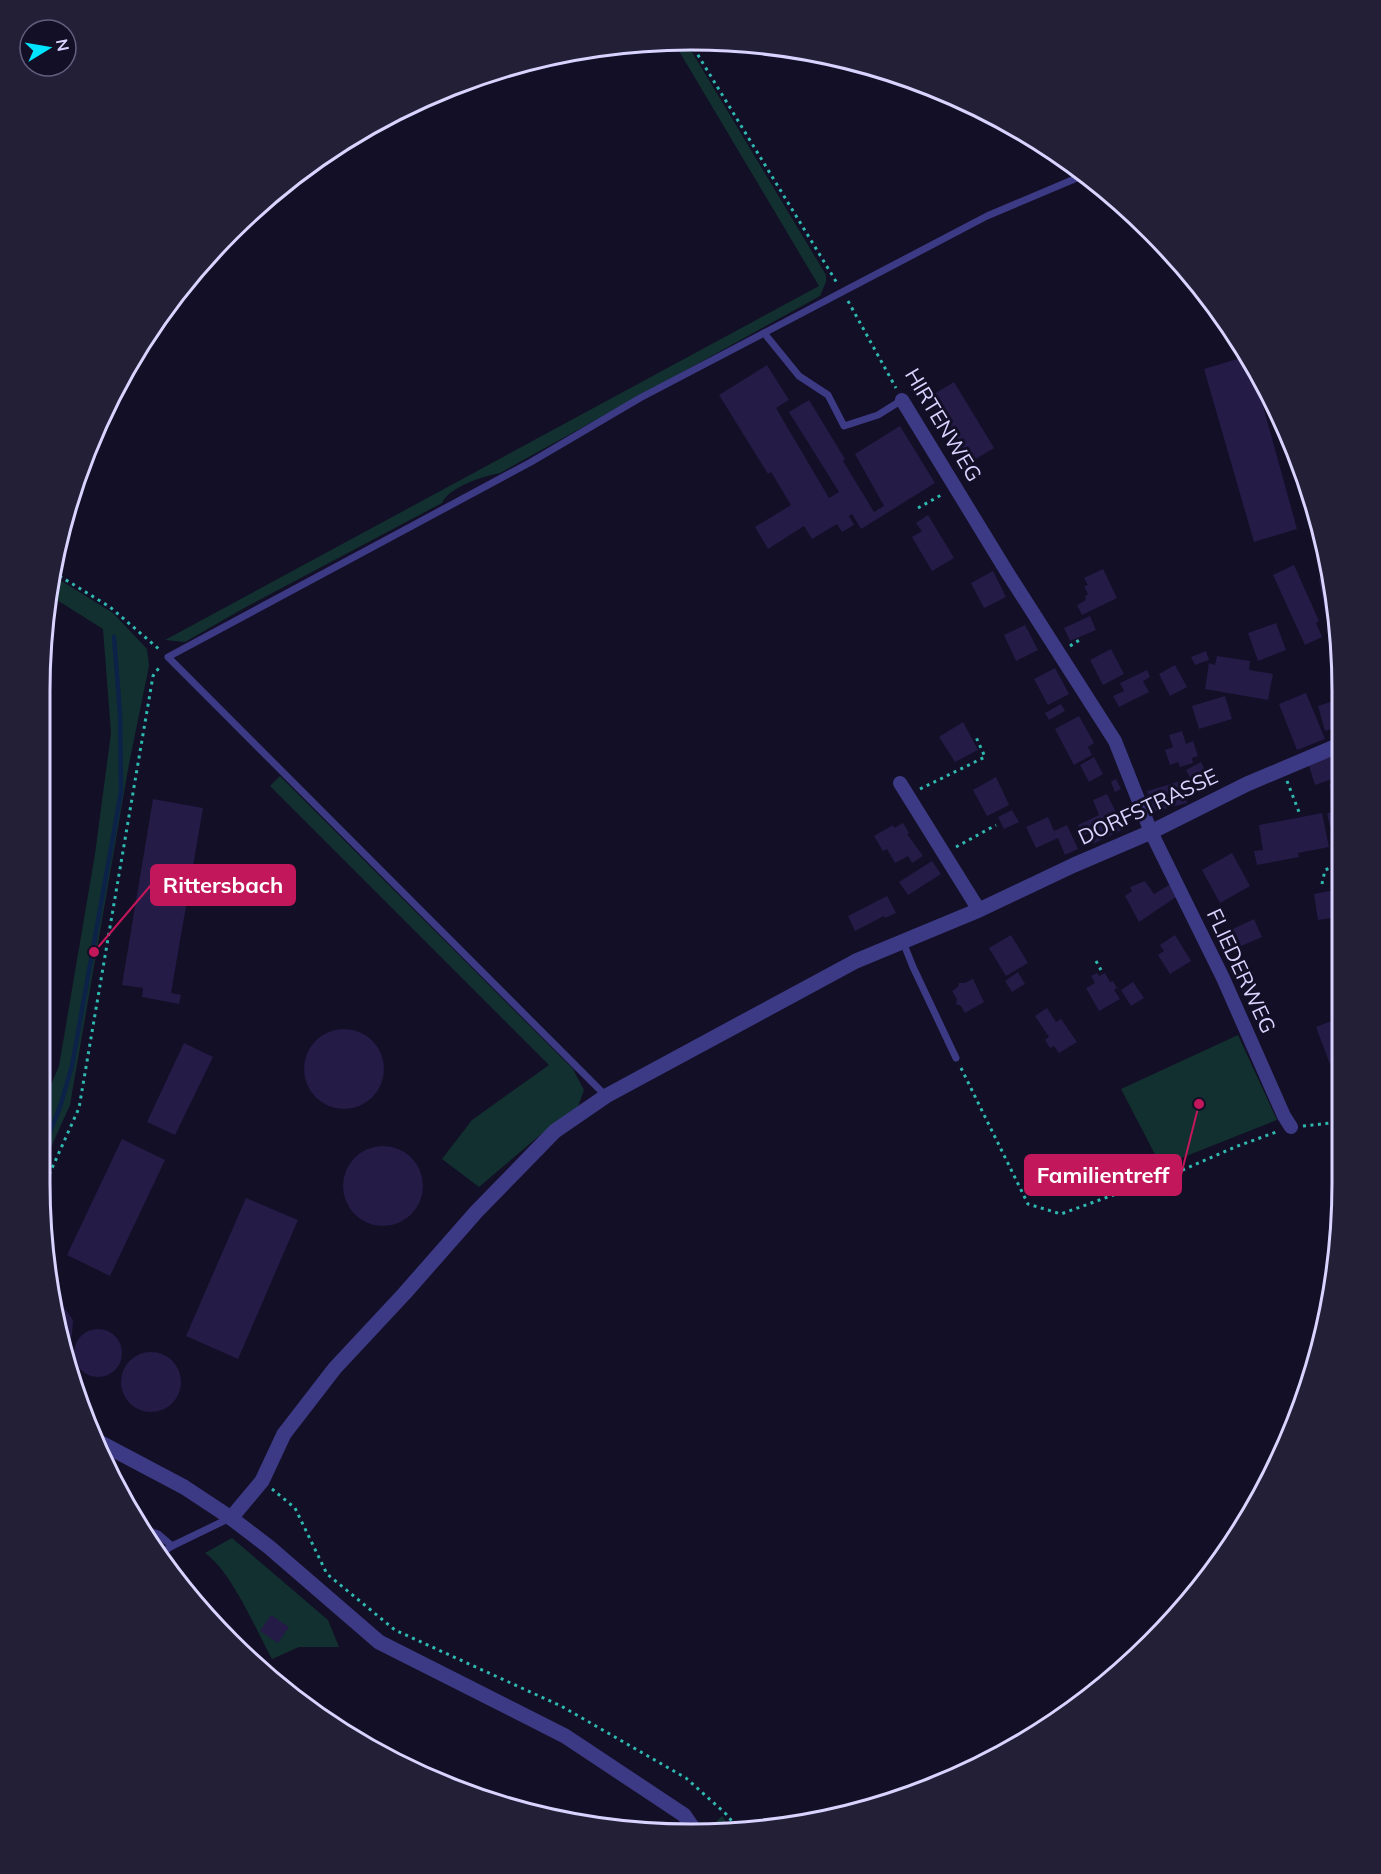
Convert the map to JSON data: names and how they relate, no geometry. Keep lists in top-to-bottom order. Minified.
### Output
{"streets":{"street":["HIRTENWEG","DORFSTRASSE","FLIEDERWEG"]},"crossings":[["HIRTENWEG","DORFSTRASSE"],["HIRTENWEG","FLIEDERWEG"],["DORFSTRASSE","FLIEDERWEG"]],"places":["Rittersbach","Familientreff"],"north":"right"}
